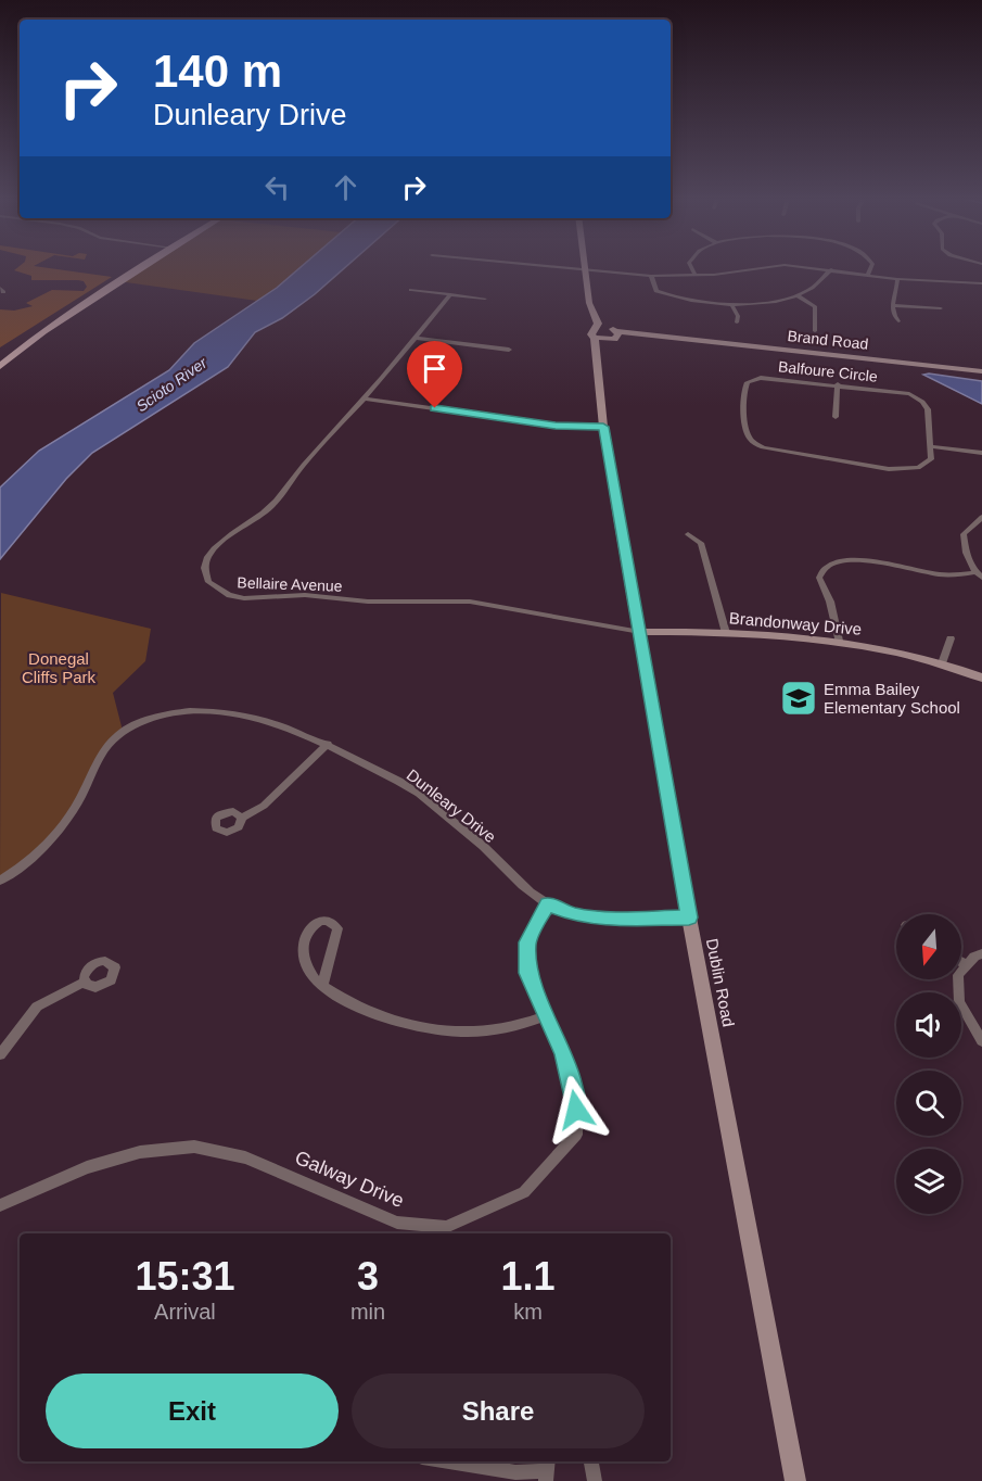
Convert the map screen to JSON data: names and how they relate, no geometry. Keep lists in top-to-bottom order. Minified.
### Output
{"streets":{"main road":["Brand Road","Brandonway Drive","Dublin Road"],"street":["Balfoure Circle","Bellaire Avenue","Dunleary Drive","Galway Drive"]},"crossings":[["Brand Road","Dublin Road"],["Bellaire Avenue","Brandonway Drive"],["Bellaire Avenue","Dublin Road"],["Brandonway Drive","Dublin Road"],["Dunleary Drive","Dublin Road"],["Dunleary Drive","Galway Drive"]],"water":["Scioto River"],"parks":["Donegal Cliffs Park"],"places":{"school or university":["Emma Bailey Elementary School"]},"north":"bottom","page":{"turn":["140 m","Dunleary Drive"],"eta":["15:31","Arrival","3","min","1.1","km"],"buttons":["Exit","Share"]}}
